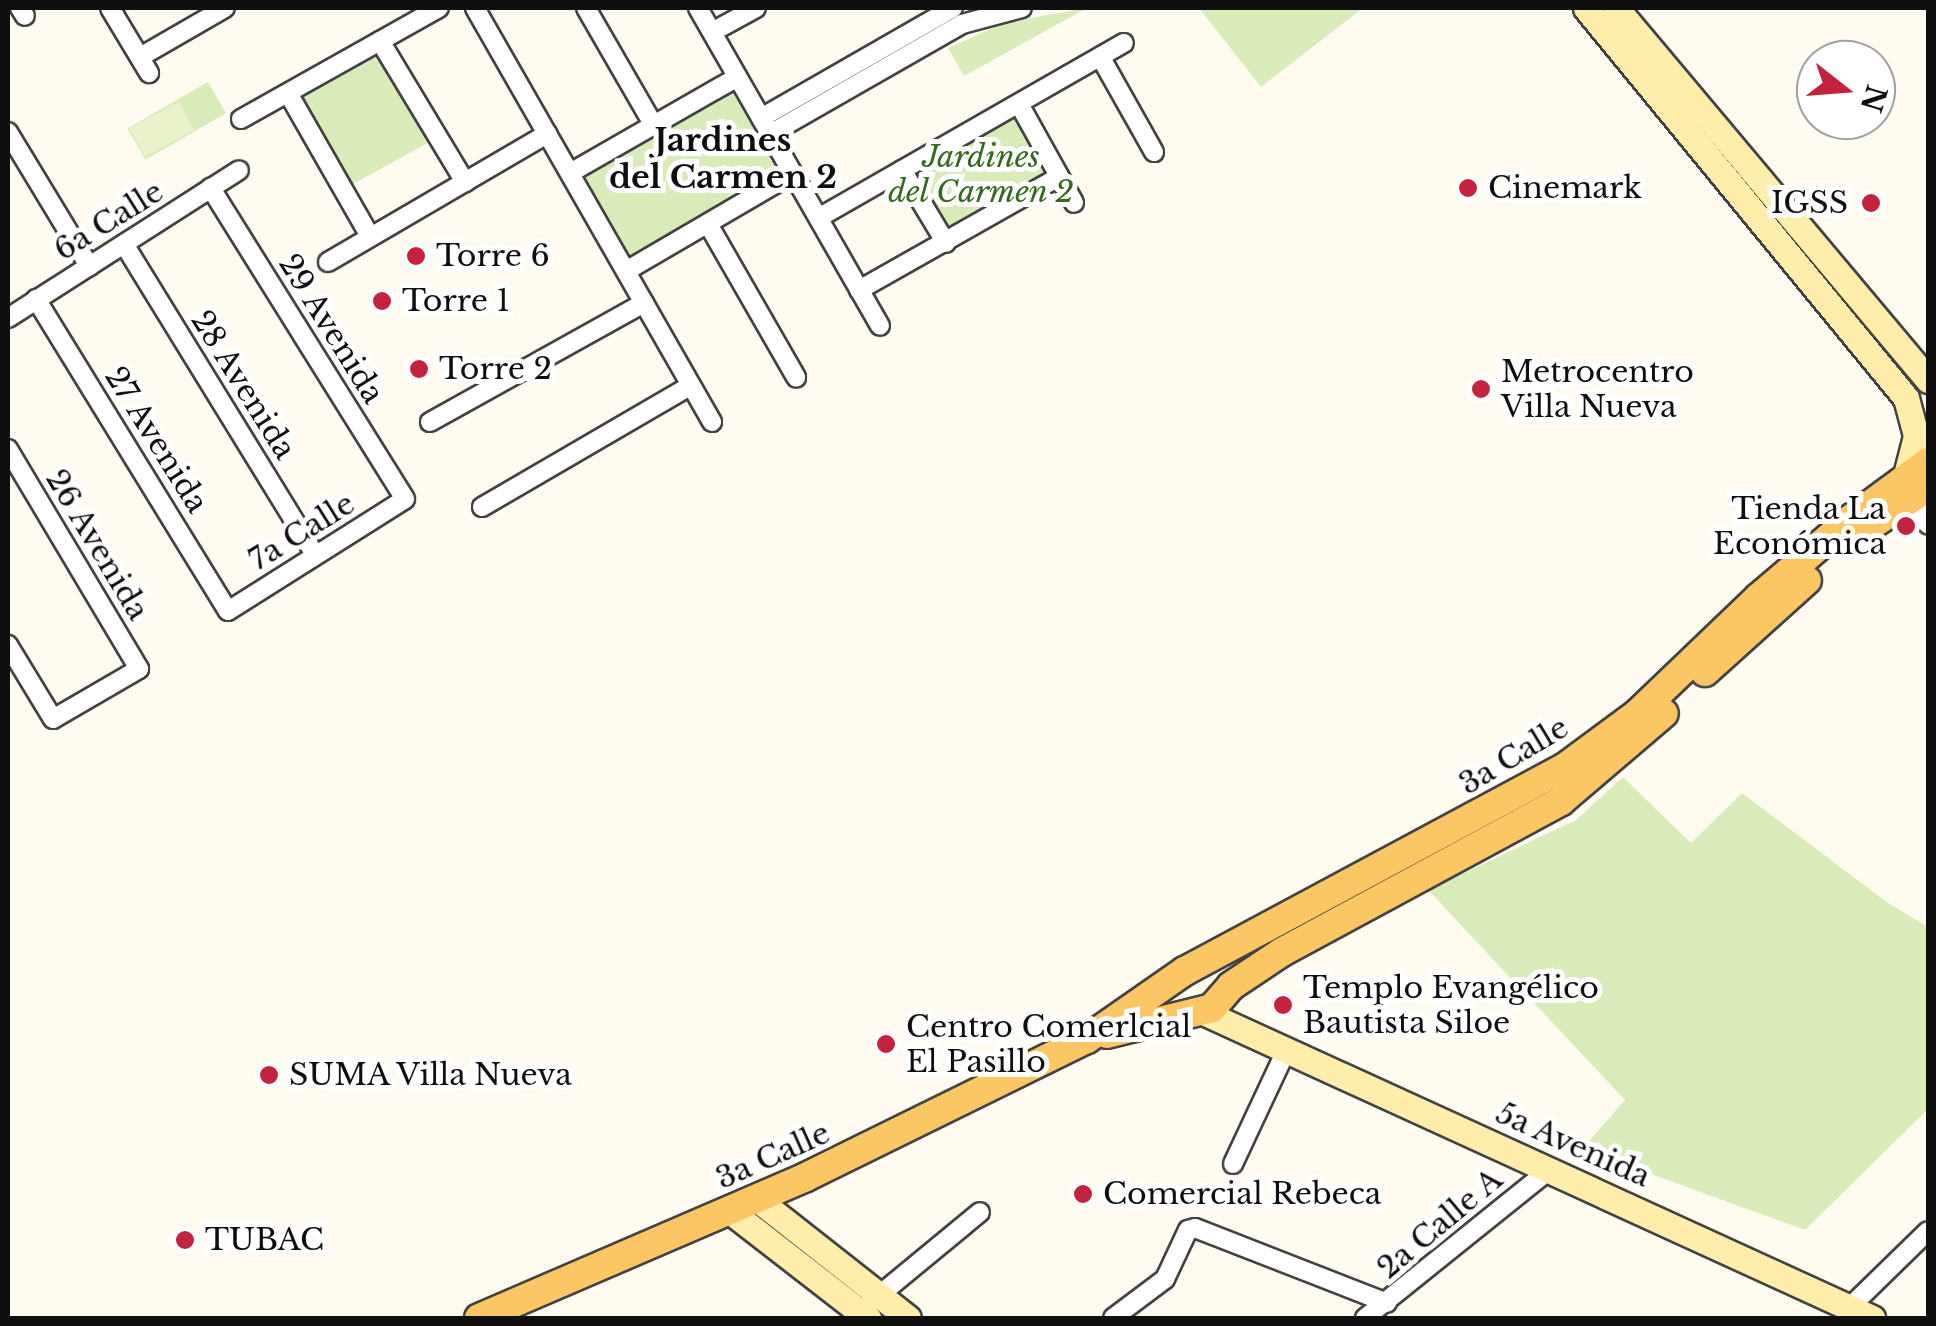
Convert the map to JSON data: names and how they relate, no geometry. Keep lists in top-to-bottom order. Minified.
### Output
{"streets":{"main road":["3a Calle","5a Avenida"],"street":["6a Calle","29 Avenida","28 Avenida","27 Avenida","7a Calle","26 Avenida","2a Calle A"]},"crossings":[["6a Calle","29 Avenida"],["6a Calle","28 Avenida"],["6a Calle","27 Avenida"],["29 Avenida","7a Calle"],["28 Avenida","7a Calle"],["27 Avenida","7a Calle"],["3a Calle","5a Avenida"],["5a Avenida","2a Calle A"]],"districts":["Jardines del Carmen 2"],"parks":["Jardines del Carmen 2"],"places":["Cinemark","IGSS","Torre 6","Torre 1","Torre 2","Metrocentro Villa Nueva","Tienda La Económica","Templo Evangélico Bautista Siloe","Centro Comerlcial El Pasillo","SUMA Villa Nueva","Comercial Rebeca","TUBAC"],"north":"right"}
